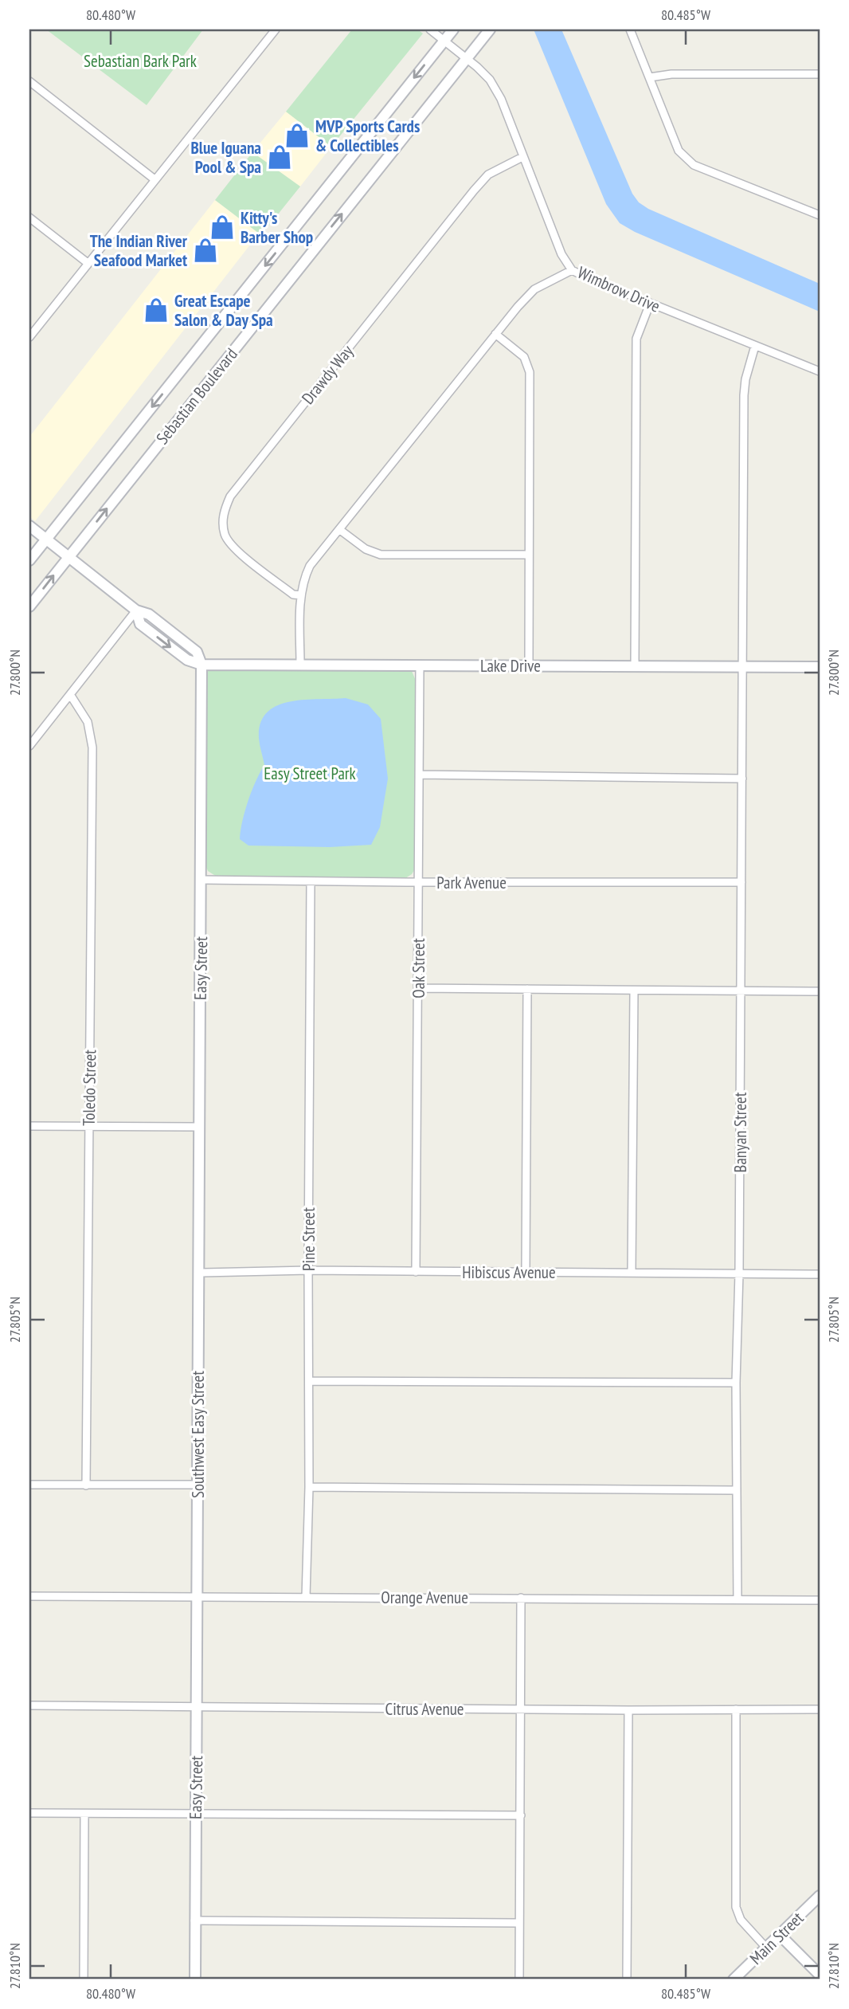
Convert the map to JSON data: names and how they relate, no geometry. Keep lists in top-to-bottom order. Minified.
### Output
{"streets":{"street":["Wimbrow Drive","Drawdy Way","Sebastian Boulevard","Lake Drive","Park Avenue","Easy Street","Oak Street","Toledo Street","Banyan Street","Pine Street","Hibiscus Avenue","Southwest Easy Street","Orange Avenue","Citrus Avenue","Main Street"]},"crossings":[["Wimbrow Drive","Drawdy Way"],["Wimbrow Drive","Sebastian Boulevard"],["Wimbrow Drive","Banyan Street"],["Lake Drive","Easy Street"],["Lake Drive","Oak Street"],["Lake Drive","Banyan Street"],["Park Avenue","Easy Street"],["Park Avenue","Oak Street"],["Park Avenue","Banyan Street"],["Park Avenue","Pine Street"],["Easy Street","Hibiscus Avenue"],["Easy Street","Southwest Easy Street"],["Easy Street","Orange Avenue"],["Easy Street","Citrus Avenue"],["Oak Street","Hibiscus Avenue"],["Banyan Street","Hibiscus Avenue"],["Banyan Street","Orange Avenue"],["Pine Street","Hibiscus Avenue"],["Pine Street","Orange Avenue"],["Hibiscus Avenue","Southwest Easy Street"],["Southwest Easy Street","Orange Avenue"]],"parks":["Sebastian Bark Park","Easy Street Park"],"places":{"shop":["MVP Sports Cards & Collectibles","Blue Iguana Pool & Spa","Kitty's Barber Shop","The Indian River Seafood Market","Great Escape Salon & Day Spa"]},"coordinates":["80.480°W","80.485°W","27.800°N","27.805°N","27.810°N"]}
